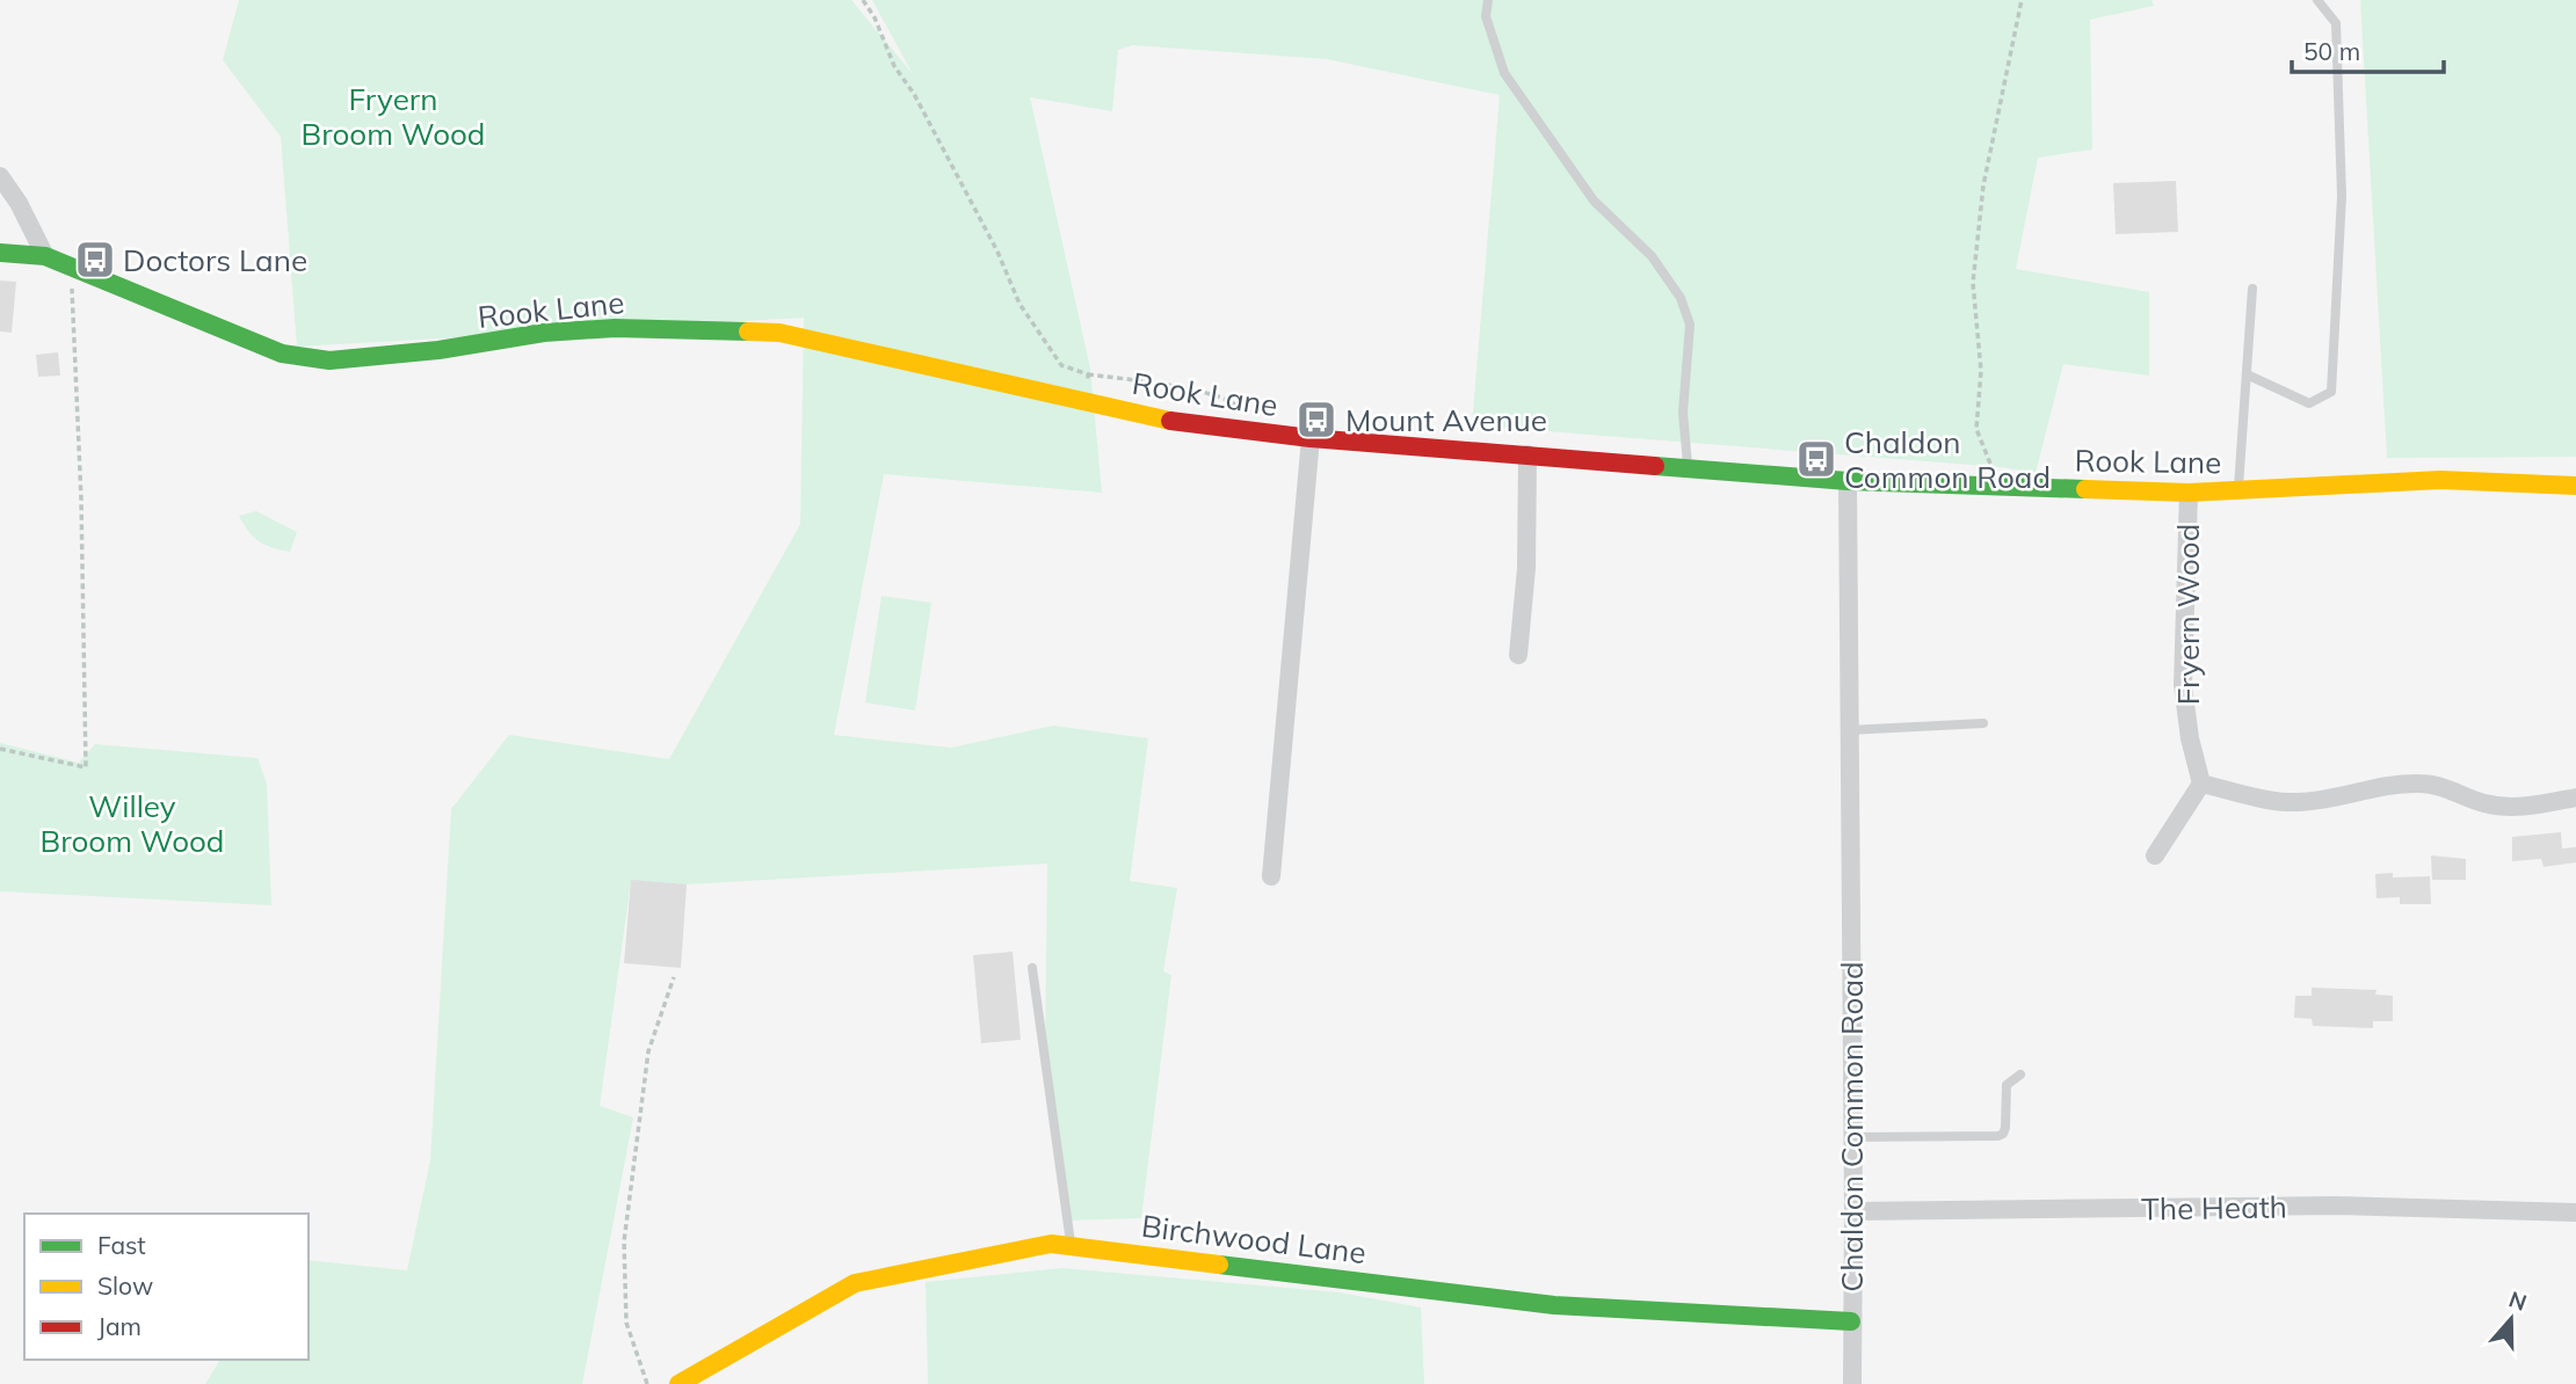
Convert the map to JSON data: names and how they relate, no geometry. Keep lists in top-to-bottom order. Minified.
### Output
{"streets":{"main road":["Rook Lane","Birchwood Lane"],"street":["Fryern Wood","Chaldon Common Road","The Heath"]},"crossings":[["Rook Lane","Fryern Wood"],["Rook Lane","Chaldon Common Road"],["Chaldon Common Road","The Heath"],["Chaldon Common Road","Birchwood Lane"]],"parks":["Fryern Broom Wood","Willey Broom Wood"],"places":{"bus stop":["Doctors Lane","Mount Avenue","Chaldon Common Road"]},"legend":["Fast","Slow","Jam"],"scale_bar":"50 m","north":"top"}
